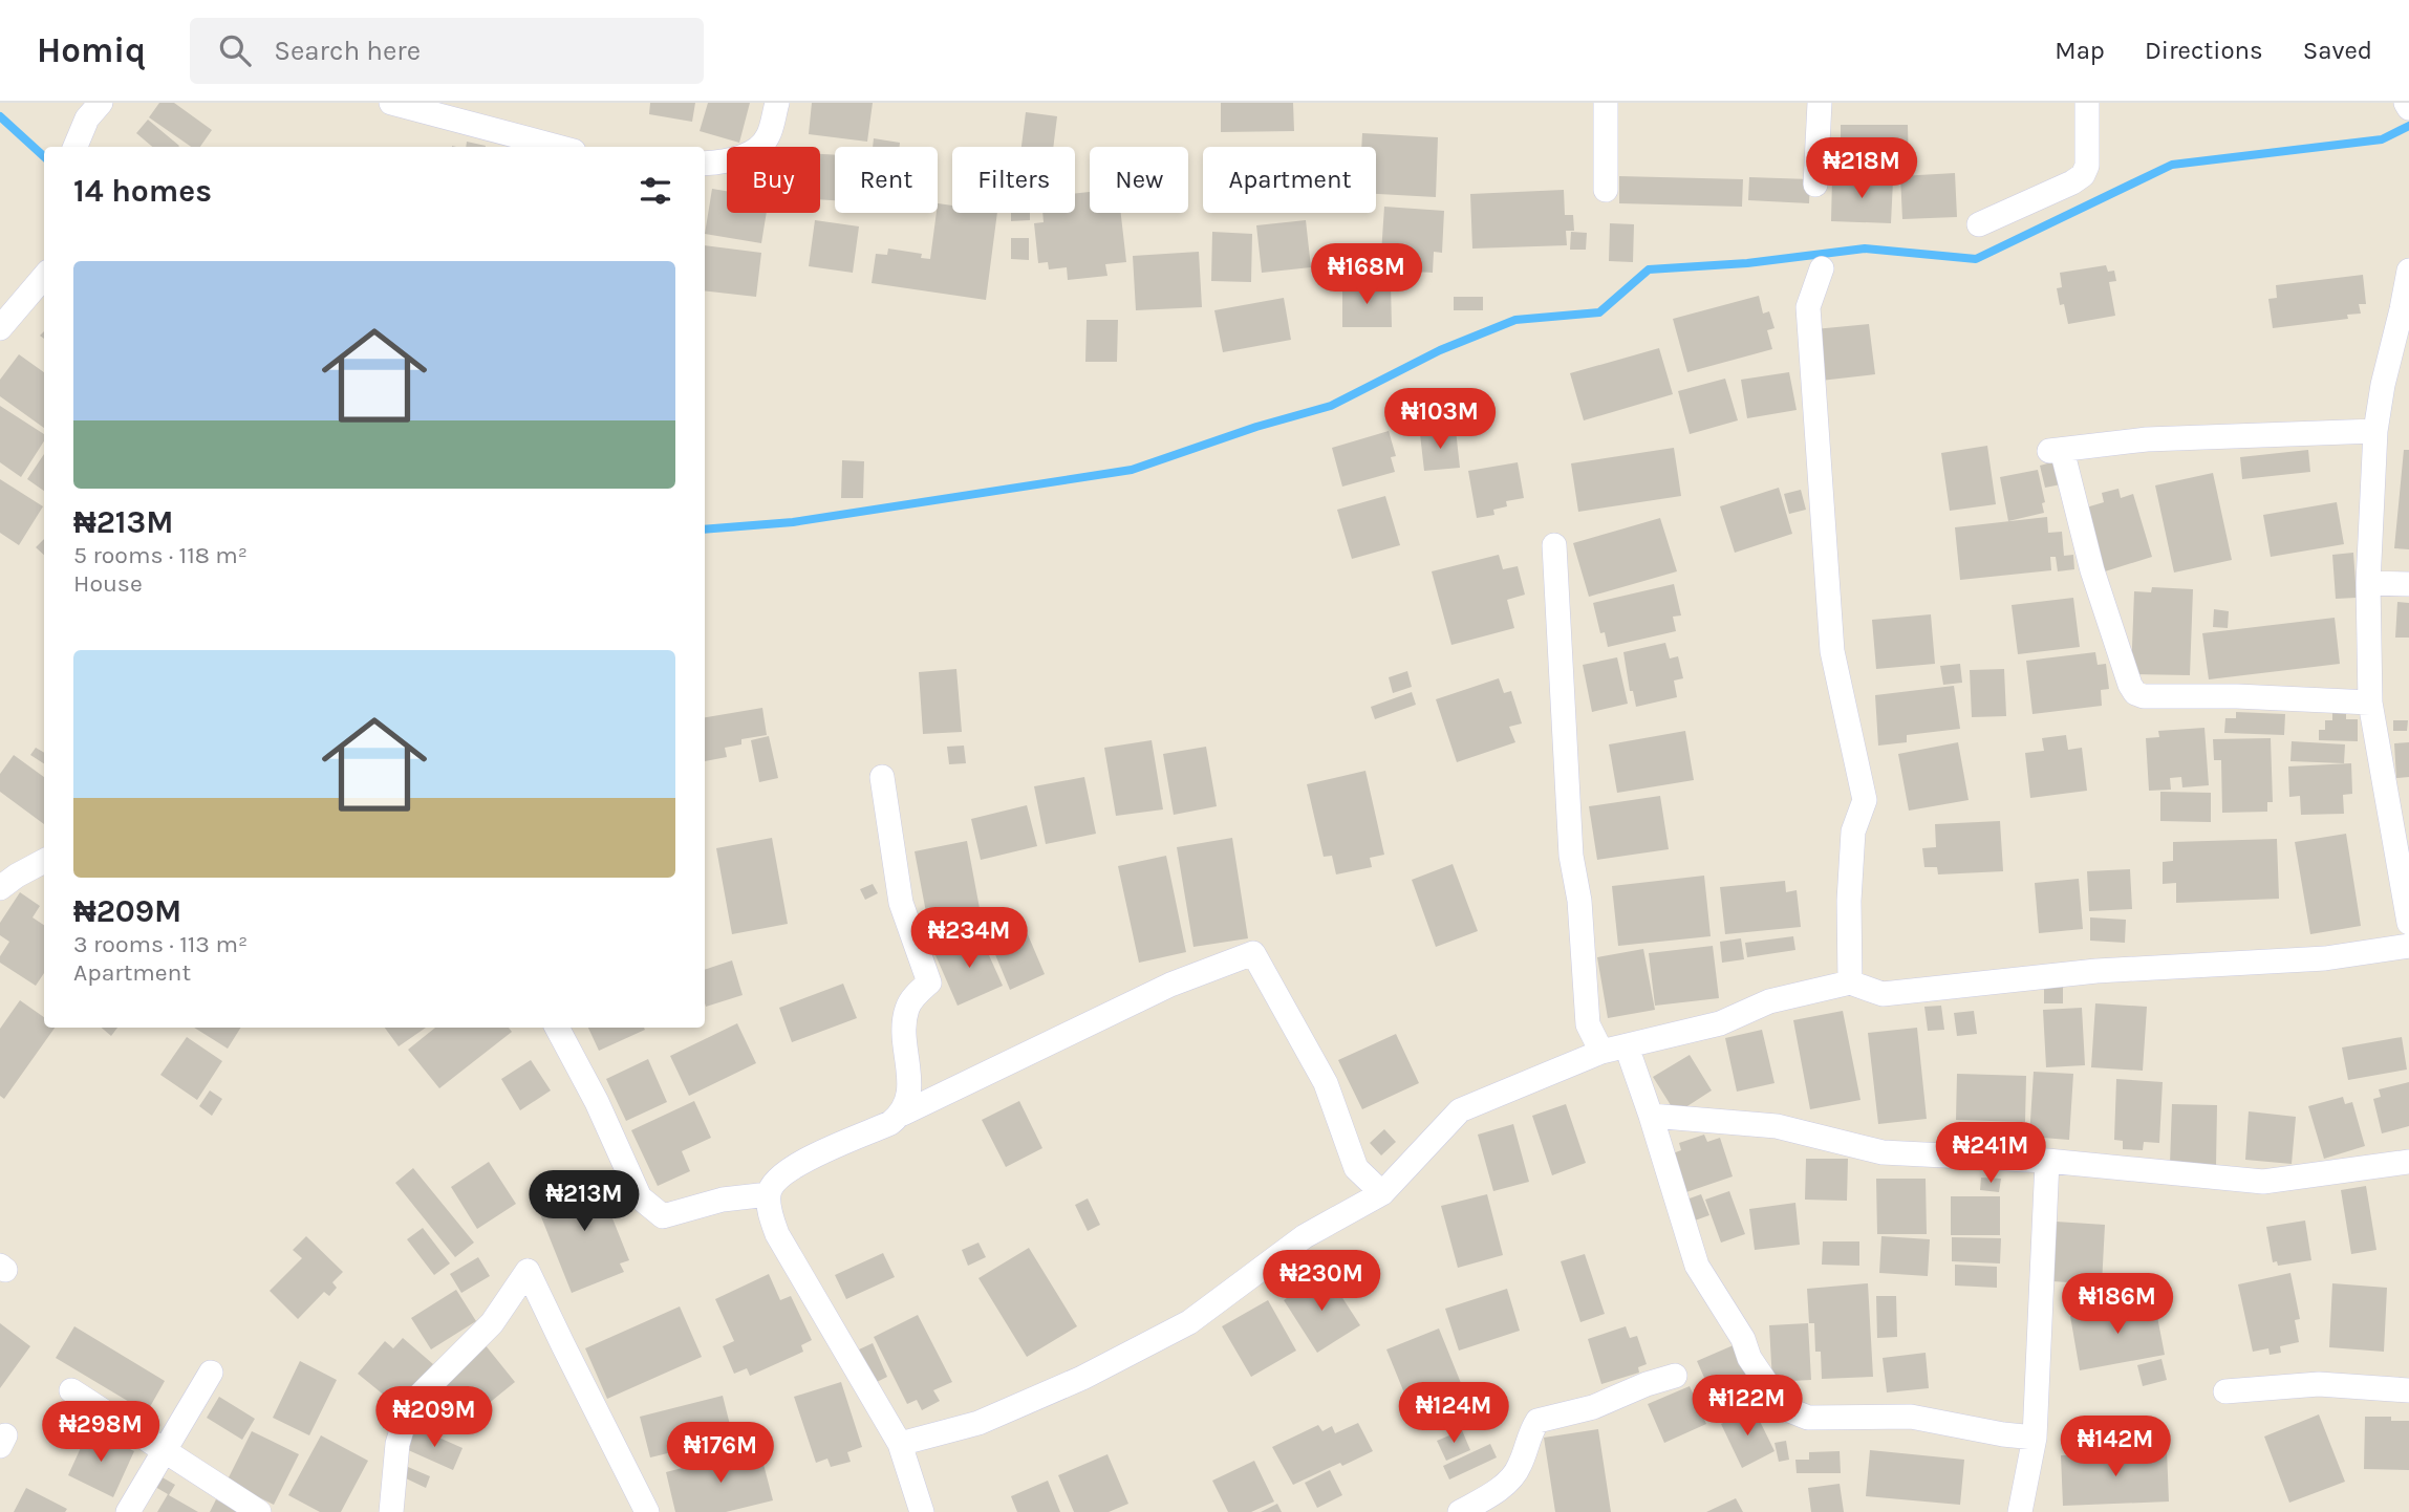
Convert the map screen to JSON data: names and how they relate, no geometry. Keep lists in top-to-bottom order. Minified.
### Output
{"page":{"header":"Homiq","search":"Search here","nav":["Map","Directions","Saved"],"price":["₦218M","₦168M","₦103M","₦234M","₦241M","₦213M","₦230M","₦186M","₦122M","₦124M","₦209M","₦298M","₦142M","₦176M"],"chip":["Buy","Rent","Filters","New","Apartment"],"heading":"14 homes","list":[{"name":"₦213M","note":"5 rooms · 118 m² · House"},{"name":"₦209M","note":"3 rooms · 113 m² · Apartment"}]}}
